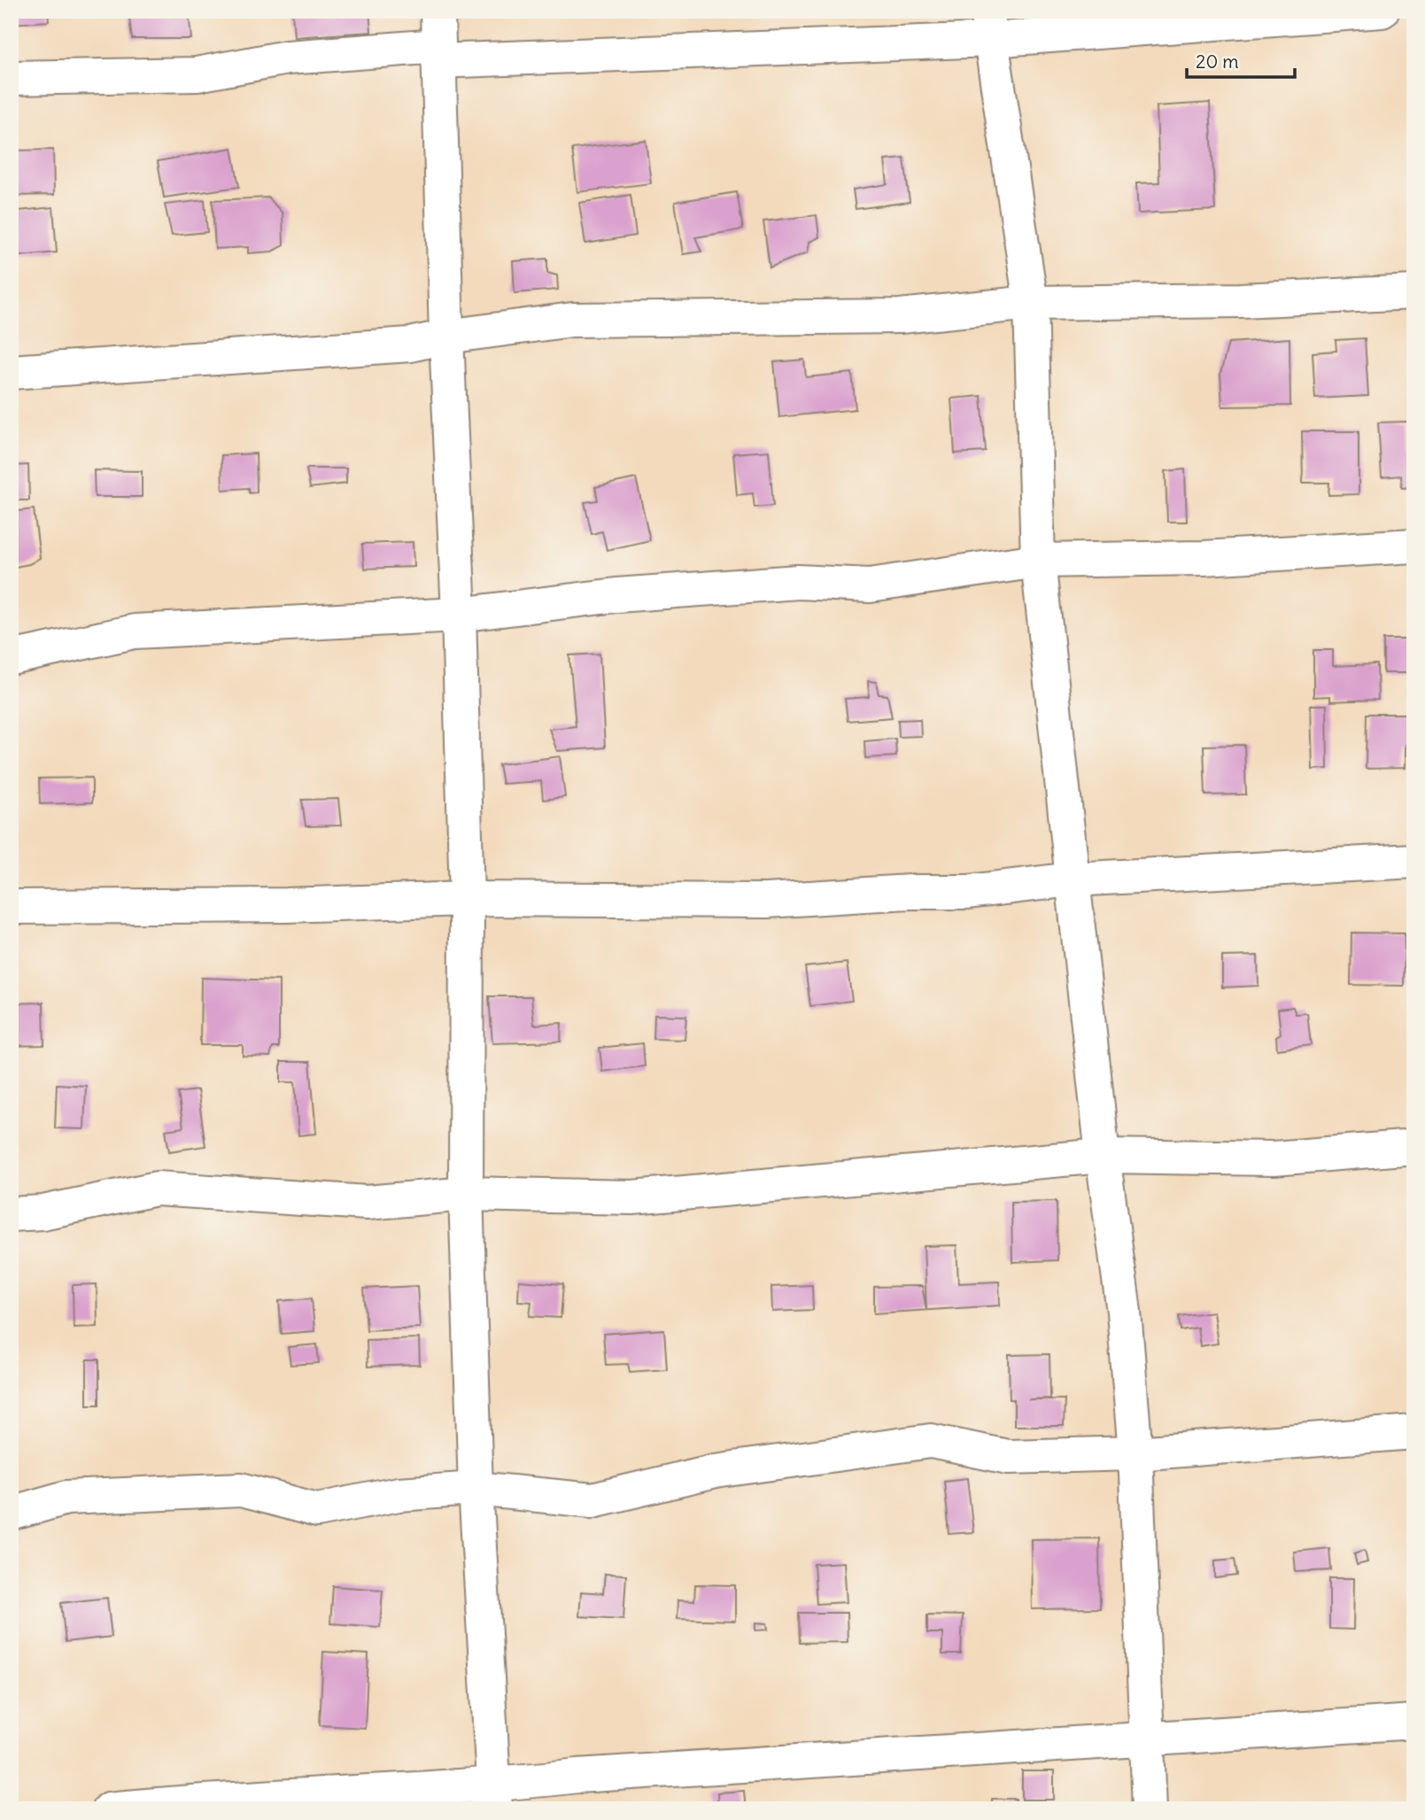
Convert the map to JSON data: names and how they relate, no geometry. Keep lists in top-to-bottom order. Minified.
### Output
{"scale_bar":"20 m"}
